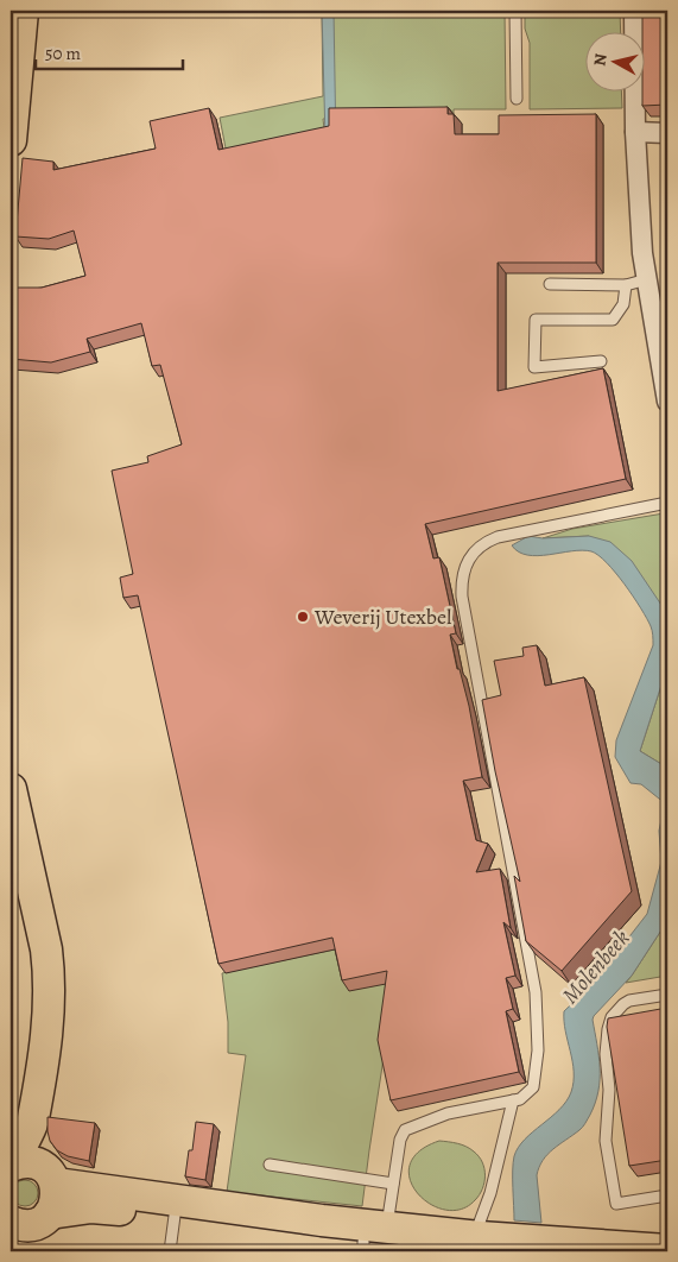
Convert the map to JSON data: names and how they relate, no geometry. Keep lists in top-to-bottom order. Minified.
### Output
{"water":["Molenbeek"],"places":["Weverij Utexbel"],"scale_bar":"50 m","north":"left"}
